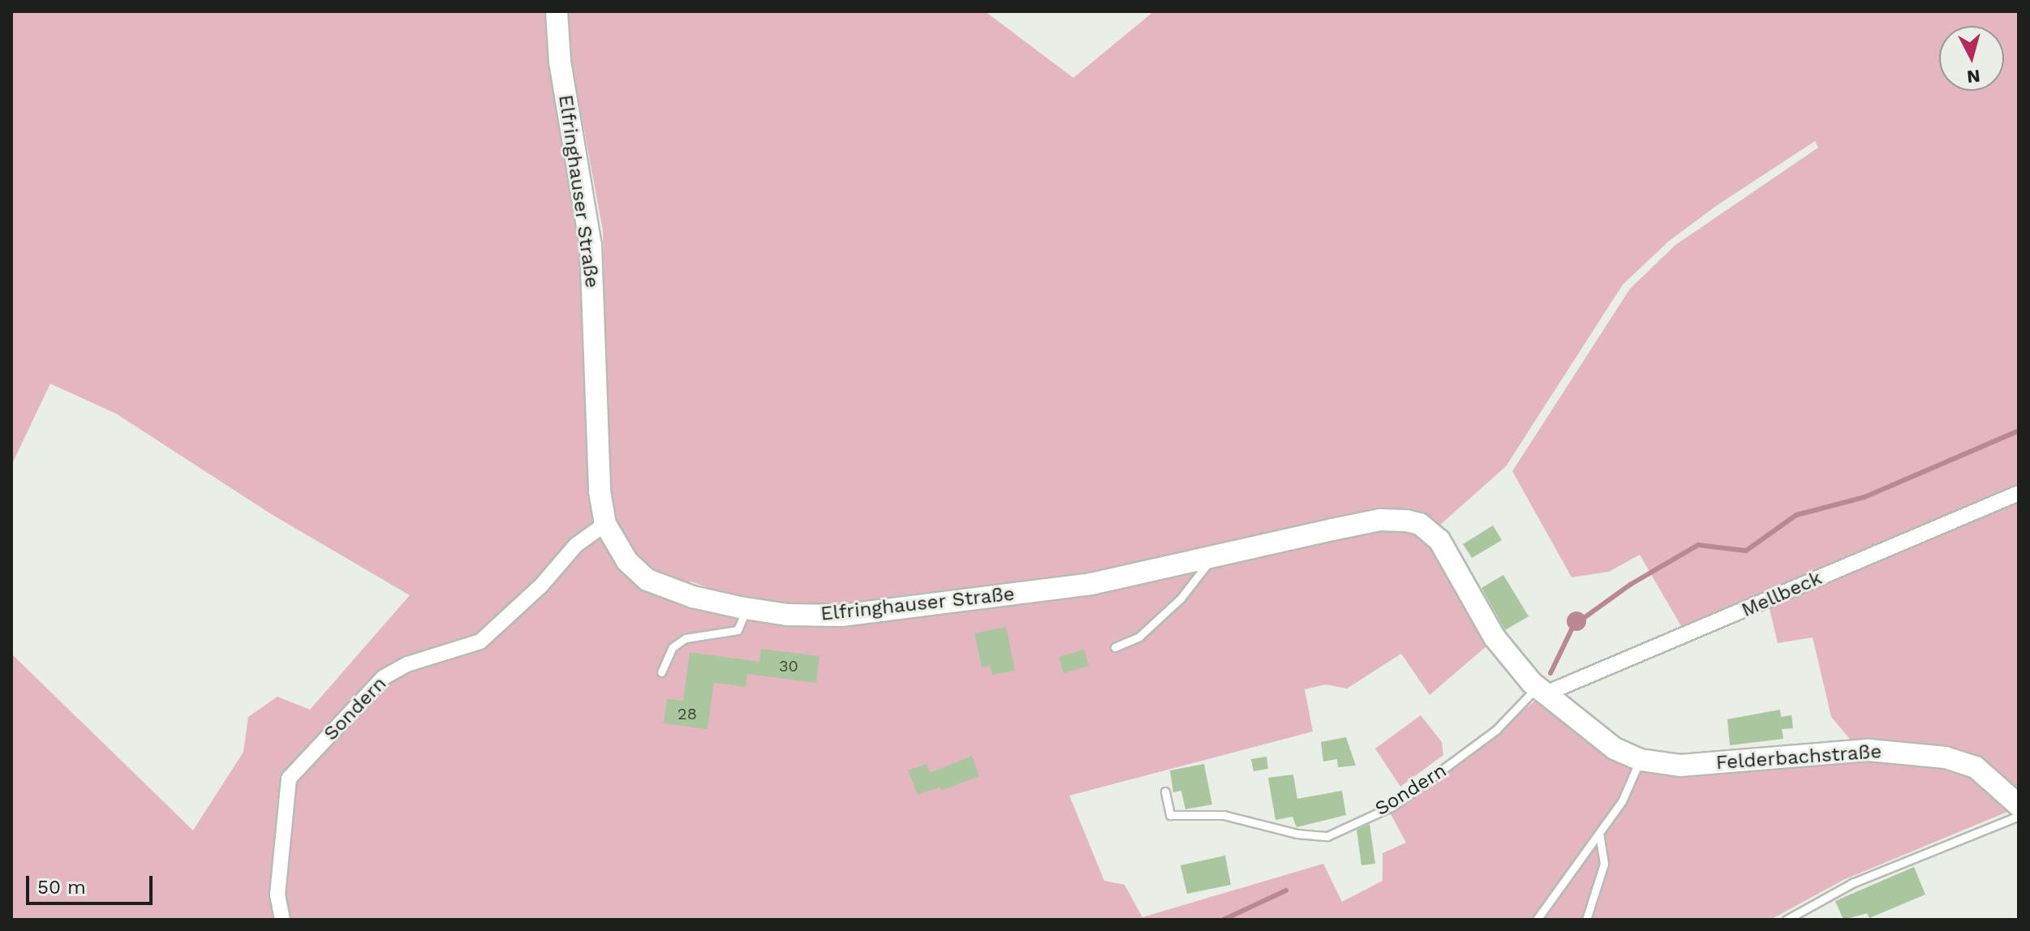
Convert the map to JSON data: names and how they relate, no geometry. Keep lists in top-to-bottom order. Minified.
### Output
{"streets":{"street":["Elfringhauser Straße","Mellbeck","Sondern","Felderbachstraße"]},"crossings":[["Elfringhauser Straße","Mellbeck"],["Elfringhauser Straße","Sondern"],["Elfringhauser Straße","Felderbachstraße"],["Mellbeck","Sondern"],["Mellbeck","Felderbachstraße"],["Sondern","Felderbachstraße"]],"house_numbers":["30","28"],"scale_bar":"50 m","north":"bottom"}
